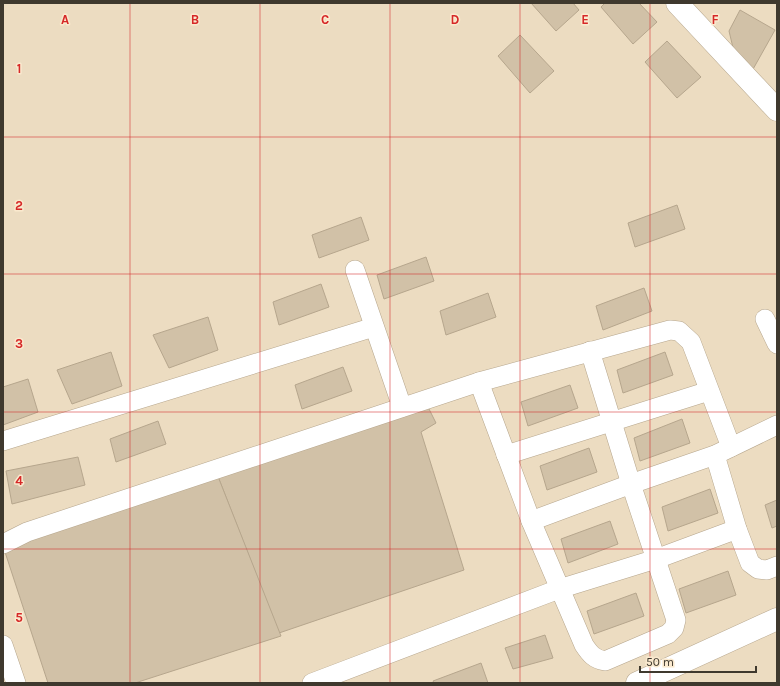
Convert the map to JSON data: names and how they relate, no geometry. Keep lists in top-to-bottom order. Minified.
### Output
{"scale_bar":"50 m","grid":{"columns":["A","B","C","D","E","F"],"rows":["1","2","3","4","5"]}}
